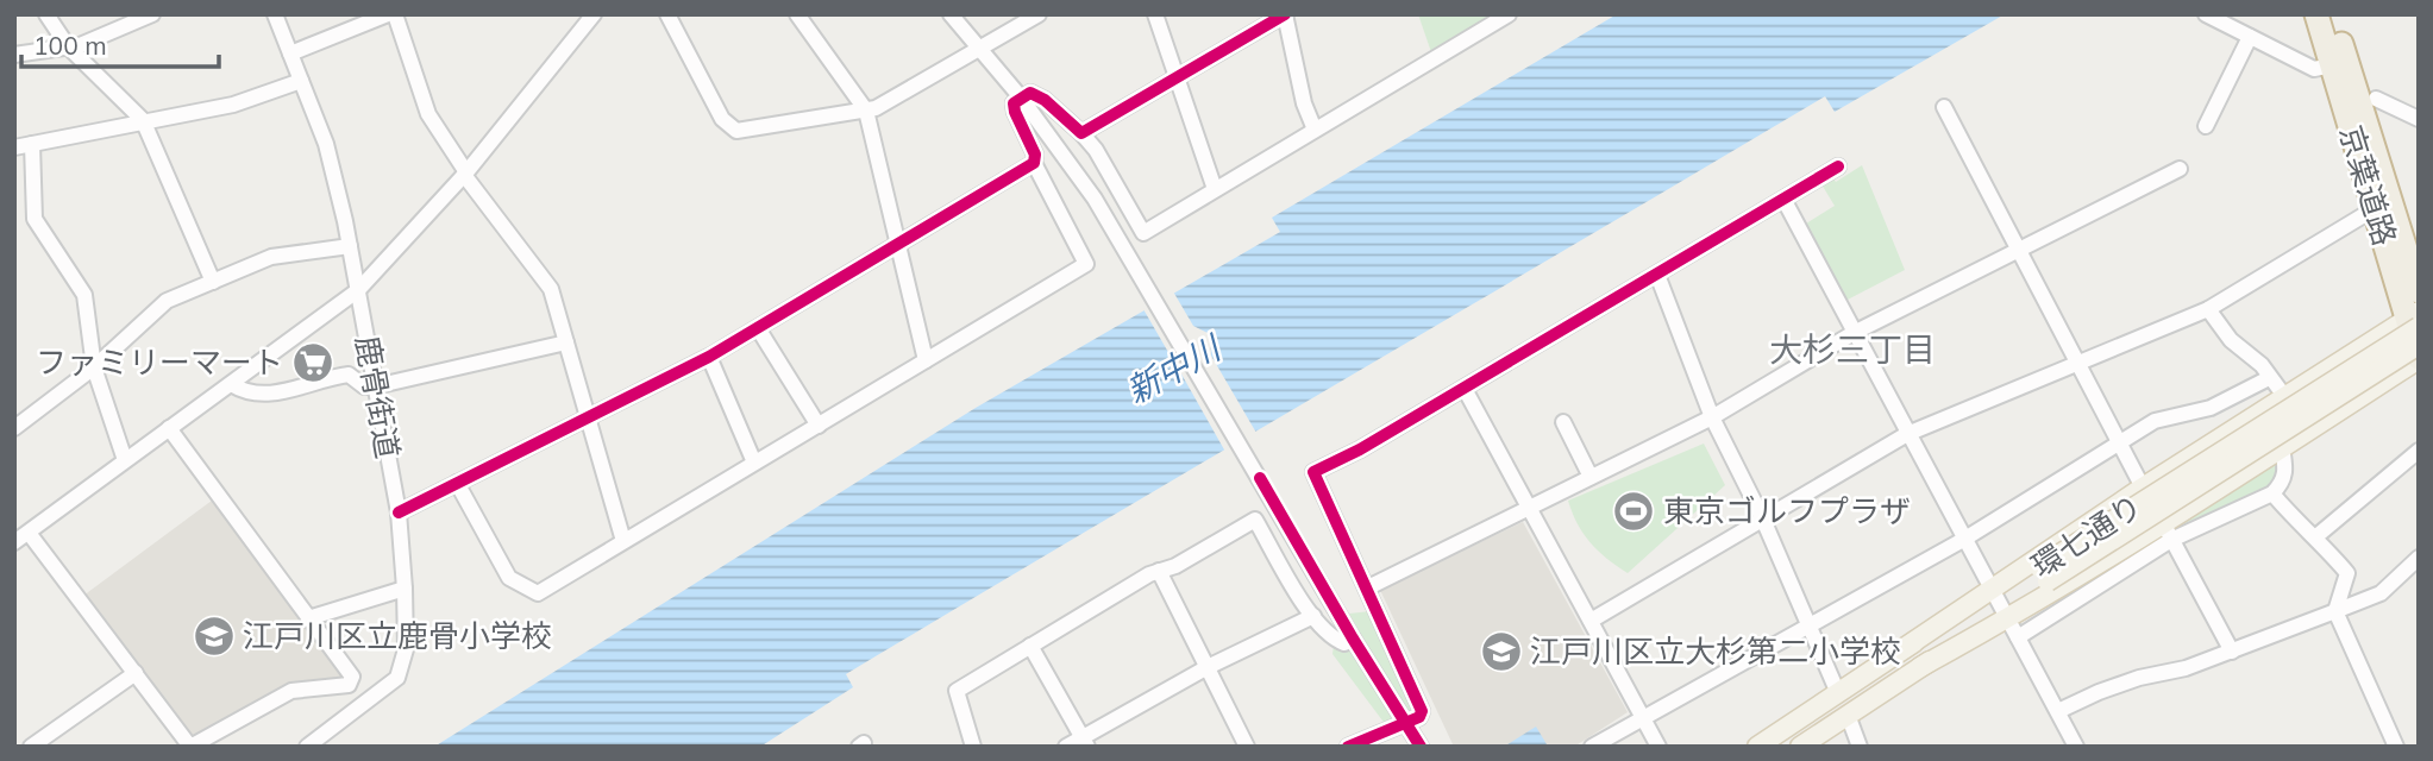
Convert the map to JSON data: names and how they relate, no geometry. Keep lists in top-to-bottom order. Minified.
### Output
{"streets":{"highway":["京葉道路"],"main road":["環七通り"],"street":["鹿骨街道"]},"crossings":[["京葉道路","環七通り"]],"districts":["大杉三丁目"],"water":["新中川"],"places":{"supermarket":["ファミリーマート"],"sports":["東京ゴルフプラザ"],"school or university":["江戸川区立鹿骨小学校","江戸川区立大杉第二小学校"]},"scale_bar":"100 m"}
